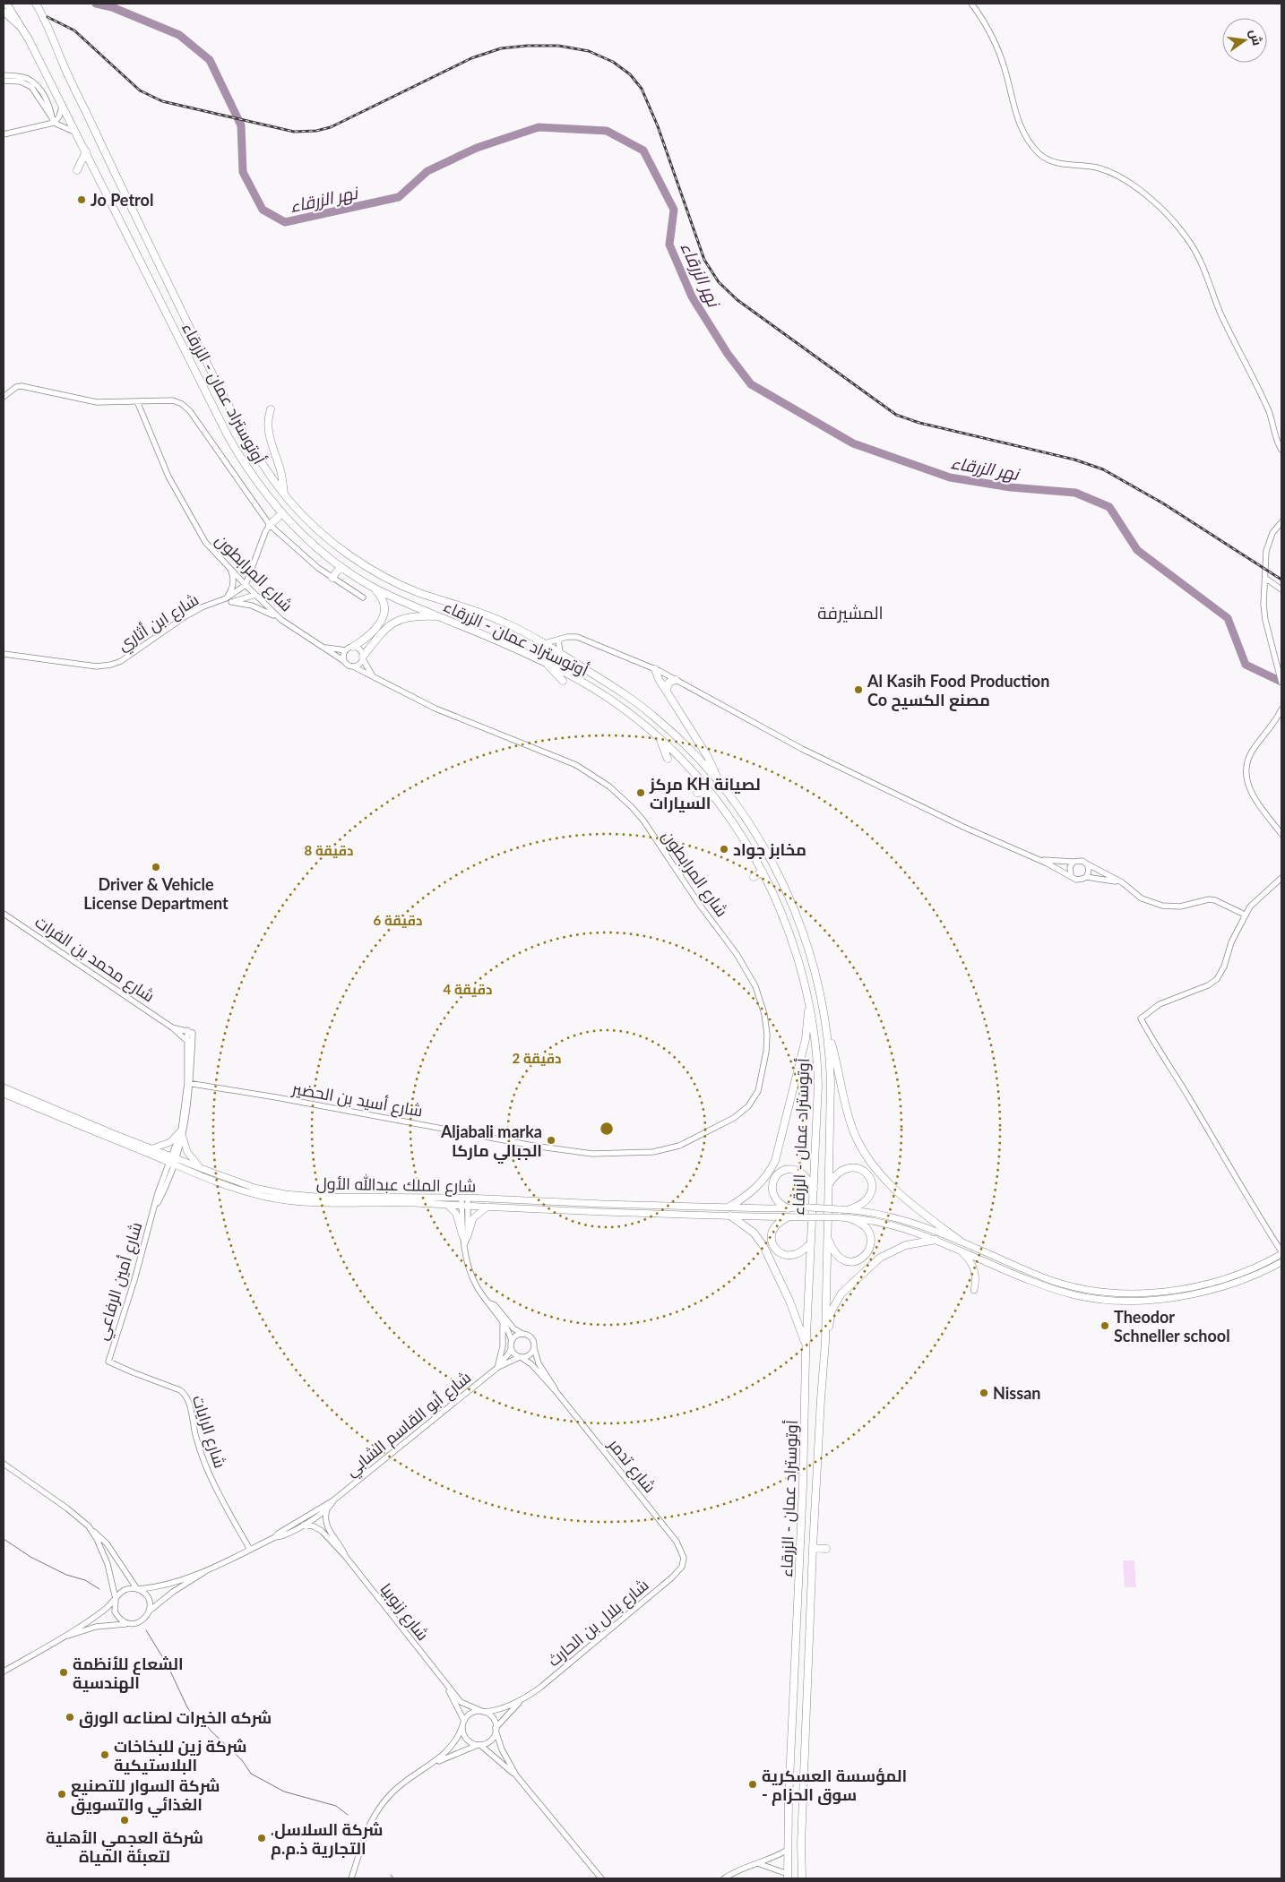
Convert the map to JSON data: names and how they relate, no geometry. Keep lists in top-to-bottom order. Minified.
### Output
{"streets":{"highway":["أوتوستراد عمان - الزرقاء"],"main road":["شارع الملك عبدالله الأول"],"street":["شارع المرابطون","شارع ابن أثاري","شارع محمد بن الفرات","شارع أسيد بن الحضير","شارع أمين الرفاعي","شارع أبو القاسم الشابي","شارع الرايات","شارع تدمر","شارع زنوبيا","شارع بلال بن الحارث"]},"crossings":[["شارع المرابطون","شارع ابن أثاري"],["شارع المرابطون","شارع أسيد بن الحضير"],["شارع أسيد بن الحضير","شارع أمين الرفاعي"],["شارع الملك عبدالله الأول","شارع أمين الرفاعي"],["شارع أمين الرفاعي","شارع الرايات"],["شارع أبو القاسم الشابي","شارع الرايات"],["شارع أبو القاسم الشابي","شارع تدمر"],["شارع أبو القاسم الشابي","شارع زنوبيا"],["شارع تدمر","شارع بلال بن الحارث"],["شارع زنوبيا","شارع بلال بن الحارث"]],"districts":["المشيرفة"],"water":["نهر الزرقاء"],"places":["Jo Petrol","Al Kasih Food Production Co مصنع الكسيح","مركز KH لصيانة السيارات","مخابز جواد","Driver & Vehicle License Department","Aljabali marka الجبالي ماركا","Theodor Schneller school","Nissan","الشعاع للأنظمة الهندسية","شركه الخيرات لصناعه الورق","شركة زين للبخاخات البلاستيكية","المؤسسة العسكرية - سوق الحزام","شركة السوار للتصنيع الغذائي والتسويق","شركة العجمي الأهلية لتعبئة المياة",".شركة السلاسل التجارية ذ.م.م"],"north":"right","rings":["8 دقيقة","6 دقيقة","4 دقيقة","2 دقيقة"]}
